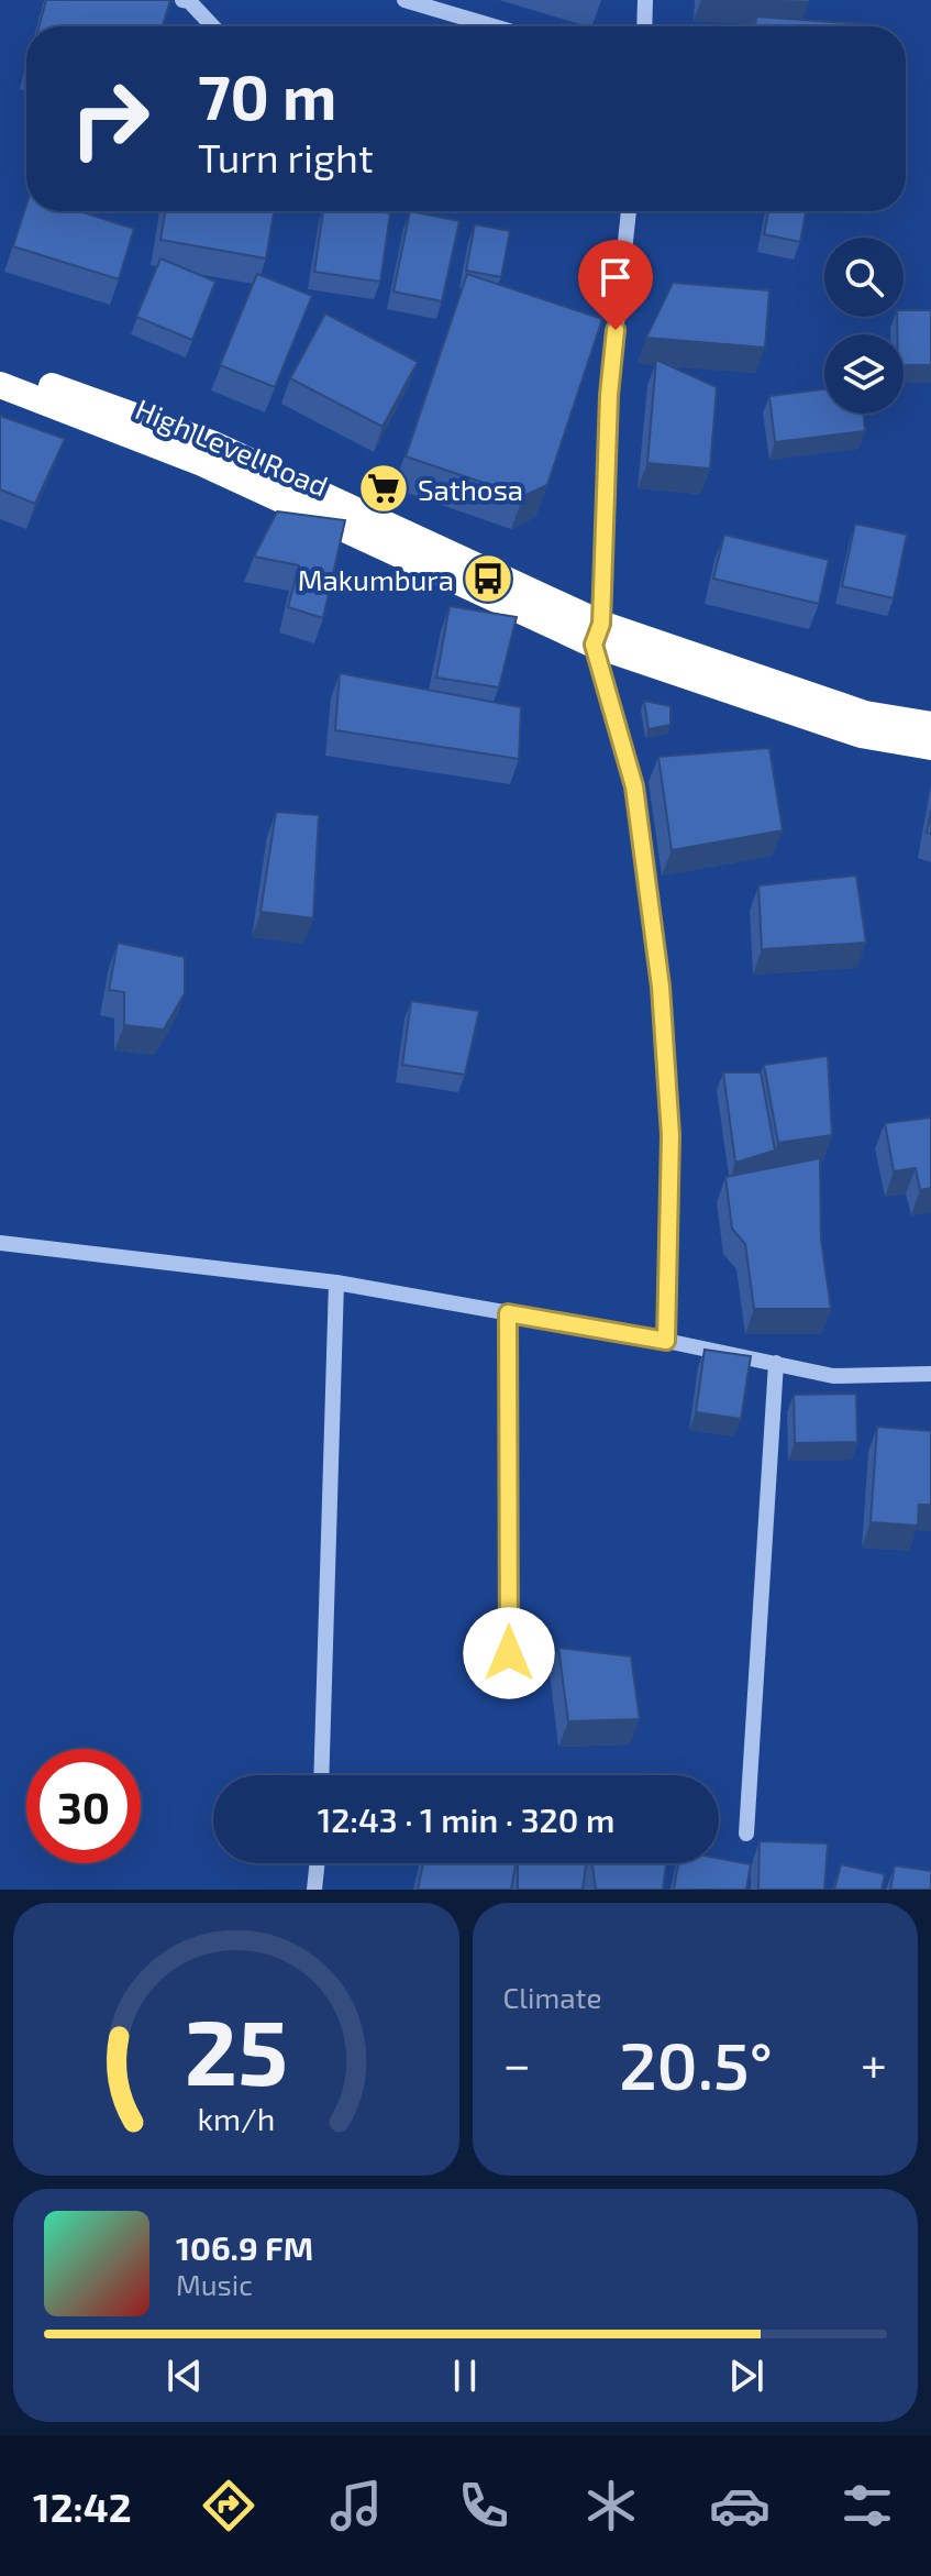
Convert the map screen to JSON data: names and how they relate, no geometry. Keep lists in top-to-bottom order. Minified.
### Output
{"streets":{"highway":["High Level Road"]},"places":{"supermarket":["Sathosa"],"bus stop":["Makumbura"]},"page":{"turn":["70 m","Turn right"],"limit":"30","trip":"12:43 · 1 min · 320 m","tile":"Climate","heat":["−","20.5°","+"],"song":["106.9 FM","Music"],"tabs":"12:42","gauge":["25","km/h"]}}
